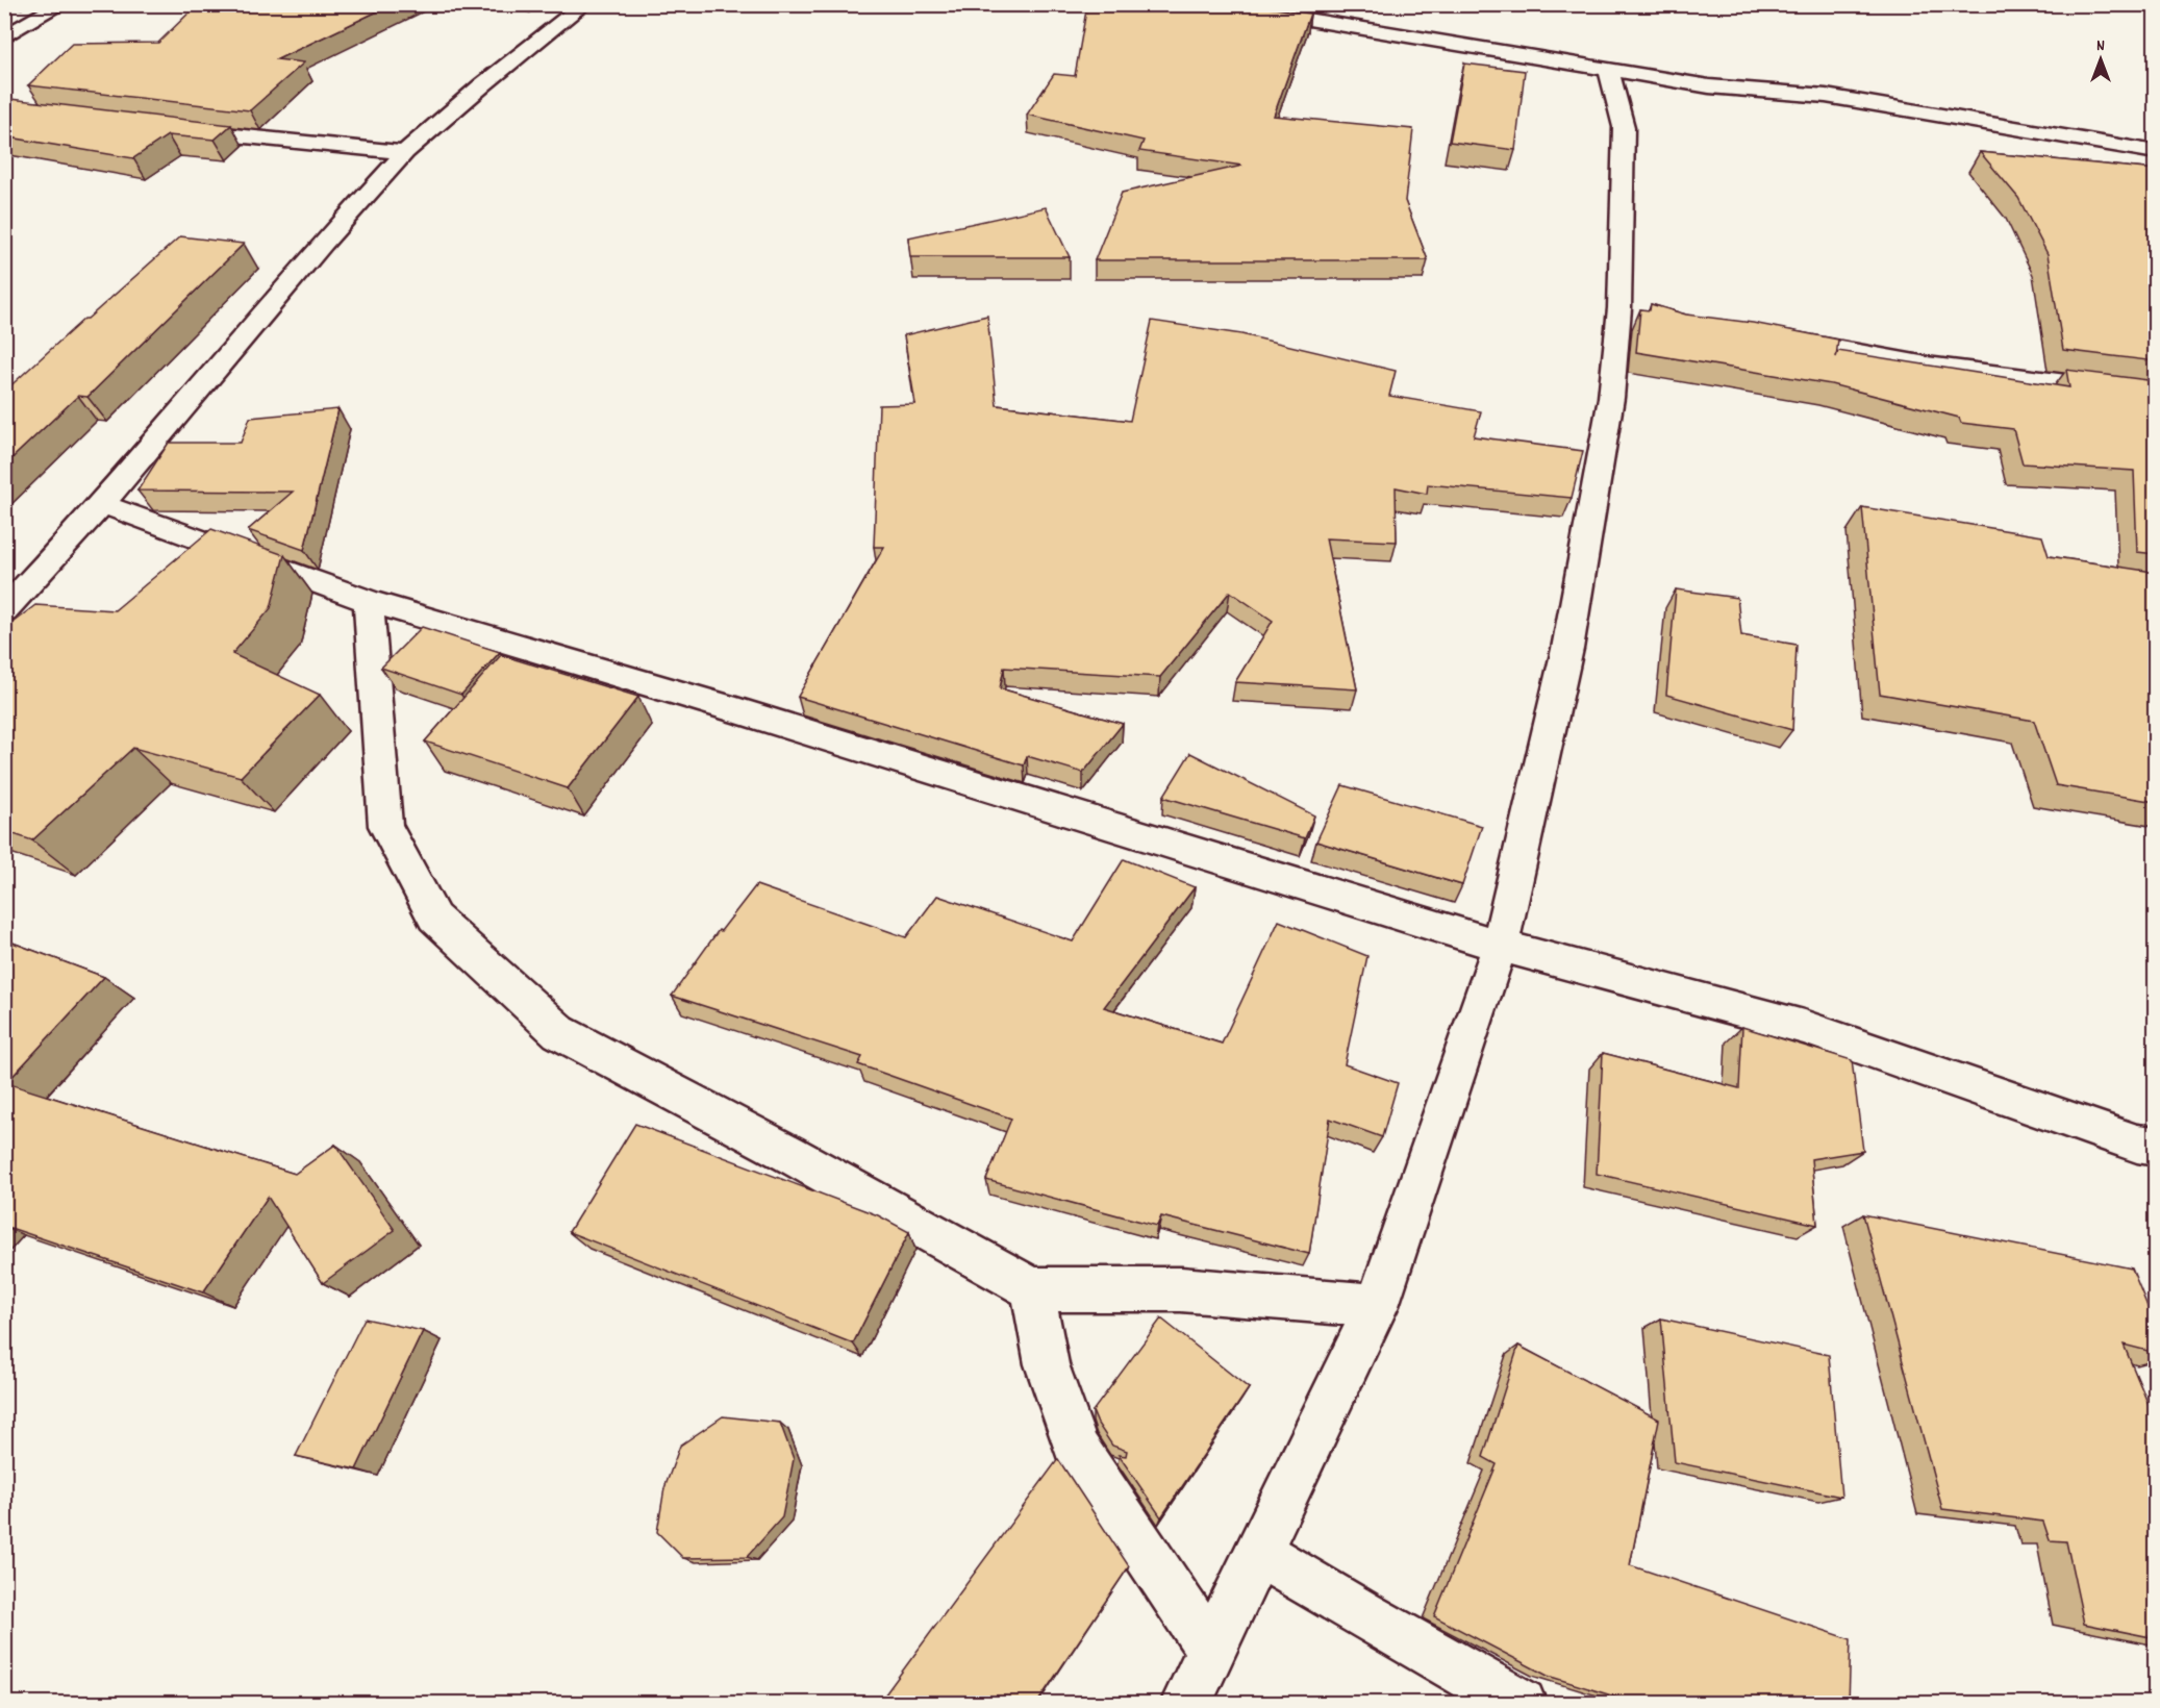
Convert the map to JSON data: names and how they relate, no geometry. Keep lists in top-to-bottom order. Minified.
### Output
{"north":"top"}
